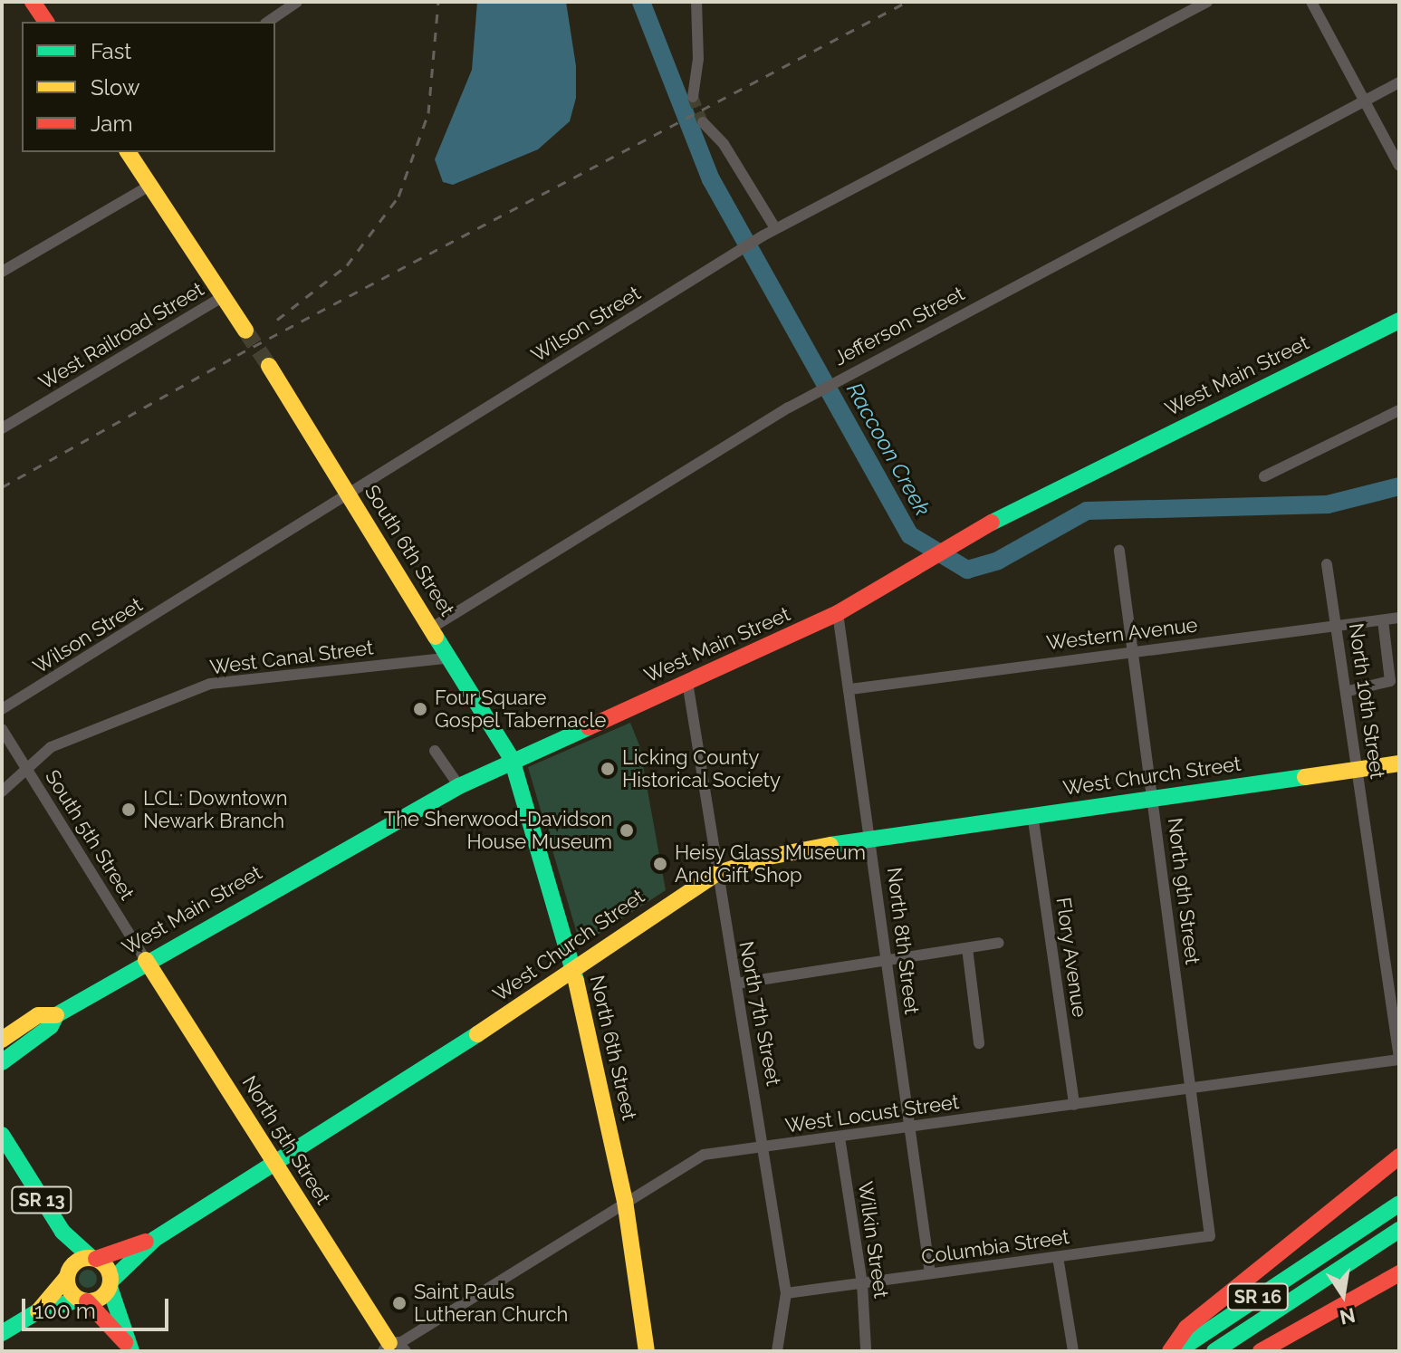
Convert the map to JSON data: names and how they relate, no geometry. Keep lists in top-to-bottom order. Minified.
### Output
{"streets":{"main road":["West Main Street","South 6th Street","West Church Street","North 6th Street","North 5th Street","SR 13","SR 16"],"street":["Wilson Street","Jefferson Street","West Railroad Street","Western Avenue","West Canal Street","North 10th Street","South 5th Street","North 9th Street","North 8th Street","Flory Avenue","North 7th Street","West Locust Street","Wilkin Street","Columbia Street"]},"crossings":[["Wilson Street","South 6th Street"],["Jefferson Street","South 6th Street"],["West Main Street","South 6th Street"],["West Main Street","South 5th Street"],["West Main Street","North 8th Street"],["West Main Street","North 7th Street"],["West Main Street","North 6th Street"],["West Main Street","North 5th Street"],["South 6th Street","West Canal Street"],["South 6th Street","North 6th Street"],["Western Avenue","North 10th Street"],["Western Avenue","North 9th Street"],["Western Avenue","North 8th Street"],["West Canal Street","South 5th Street"],["North 10th Street","West Church Street"],["North 10th Street","West Locust Street"],["West Church Street","North 9th Street"],["West Church Street","North 8th Street"],["West Church Street","Flory Avenue"],["West Church Street","North 7th Street"],["West Church Street","North 6th Street"],["West Church Street","North 5th Street"],["West Church Street","SR 13"],["South 5th Street","North 5th Street"],["North 9th Street","West Locust Street"],["North 9th Street","Columbia Street"],["North 8th Street","West Locust Street"],["North 8th Street","Columbia Street"],["Flory Avenue","West Locust Street"],["North 7th Street","West Locust Street"],["North 7th Street","Columbia Street"],["North 6th Street","West Locust Street"],["West Locust Street","North 5th Street"],["West Locust Street","Wilkin Street"],["Wilkin Street","Columbia Street"]],"water":["Raccoon Creek"],"places":["Four Square Gospel Tabernacle","Licking County Historical Society","LCL: Downtown Newark Branch","The Sherwood-Davidson House Museum","Heisy Glass Museum And Gift Shop","Saint Pauls Lutheran Church"],"legend":["Fast","Slow","Jam"],"scale_bar":"100 m","north":"bottom"}
